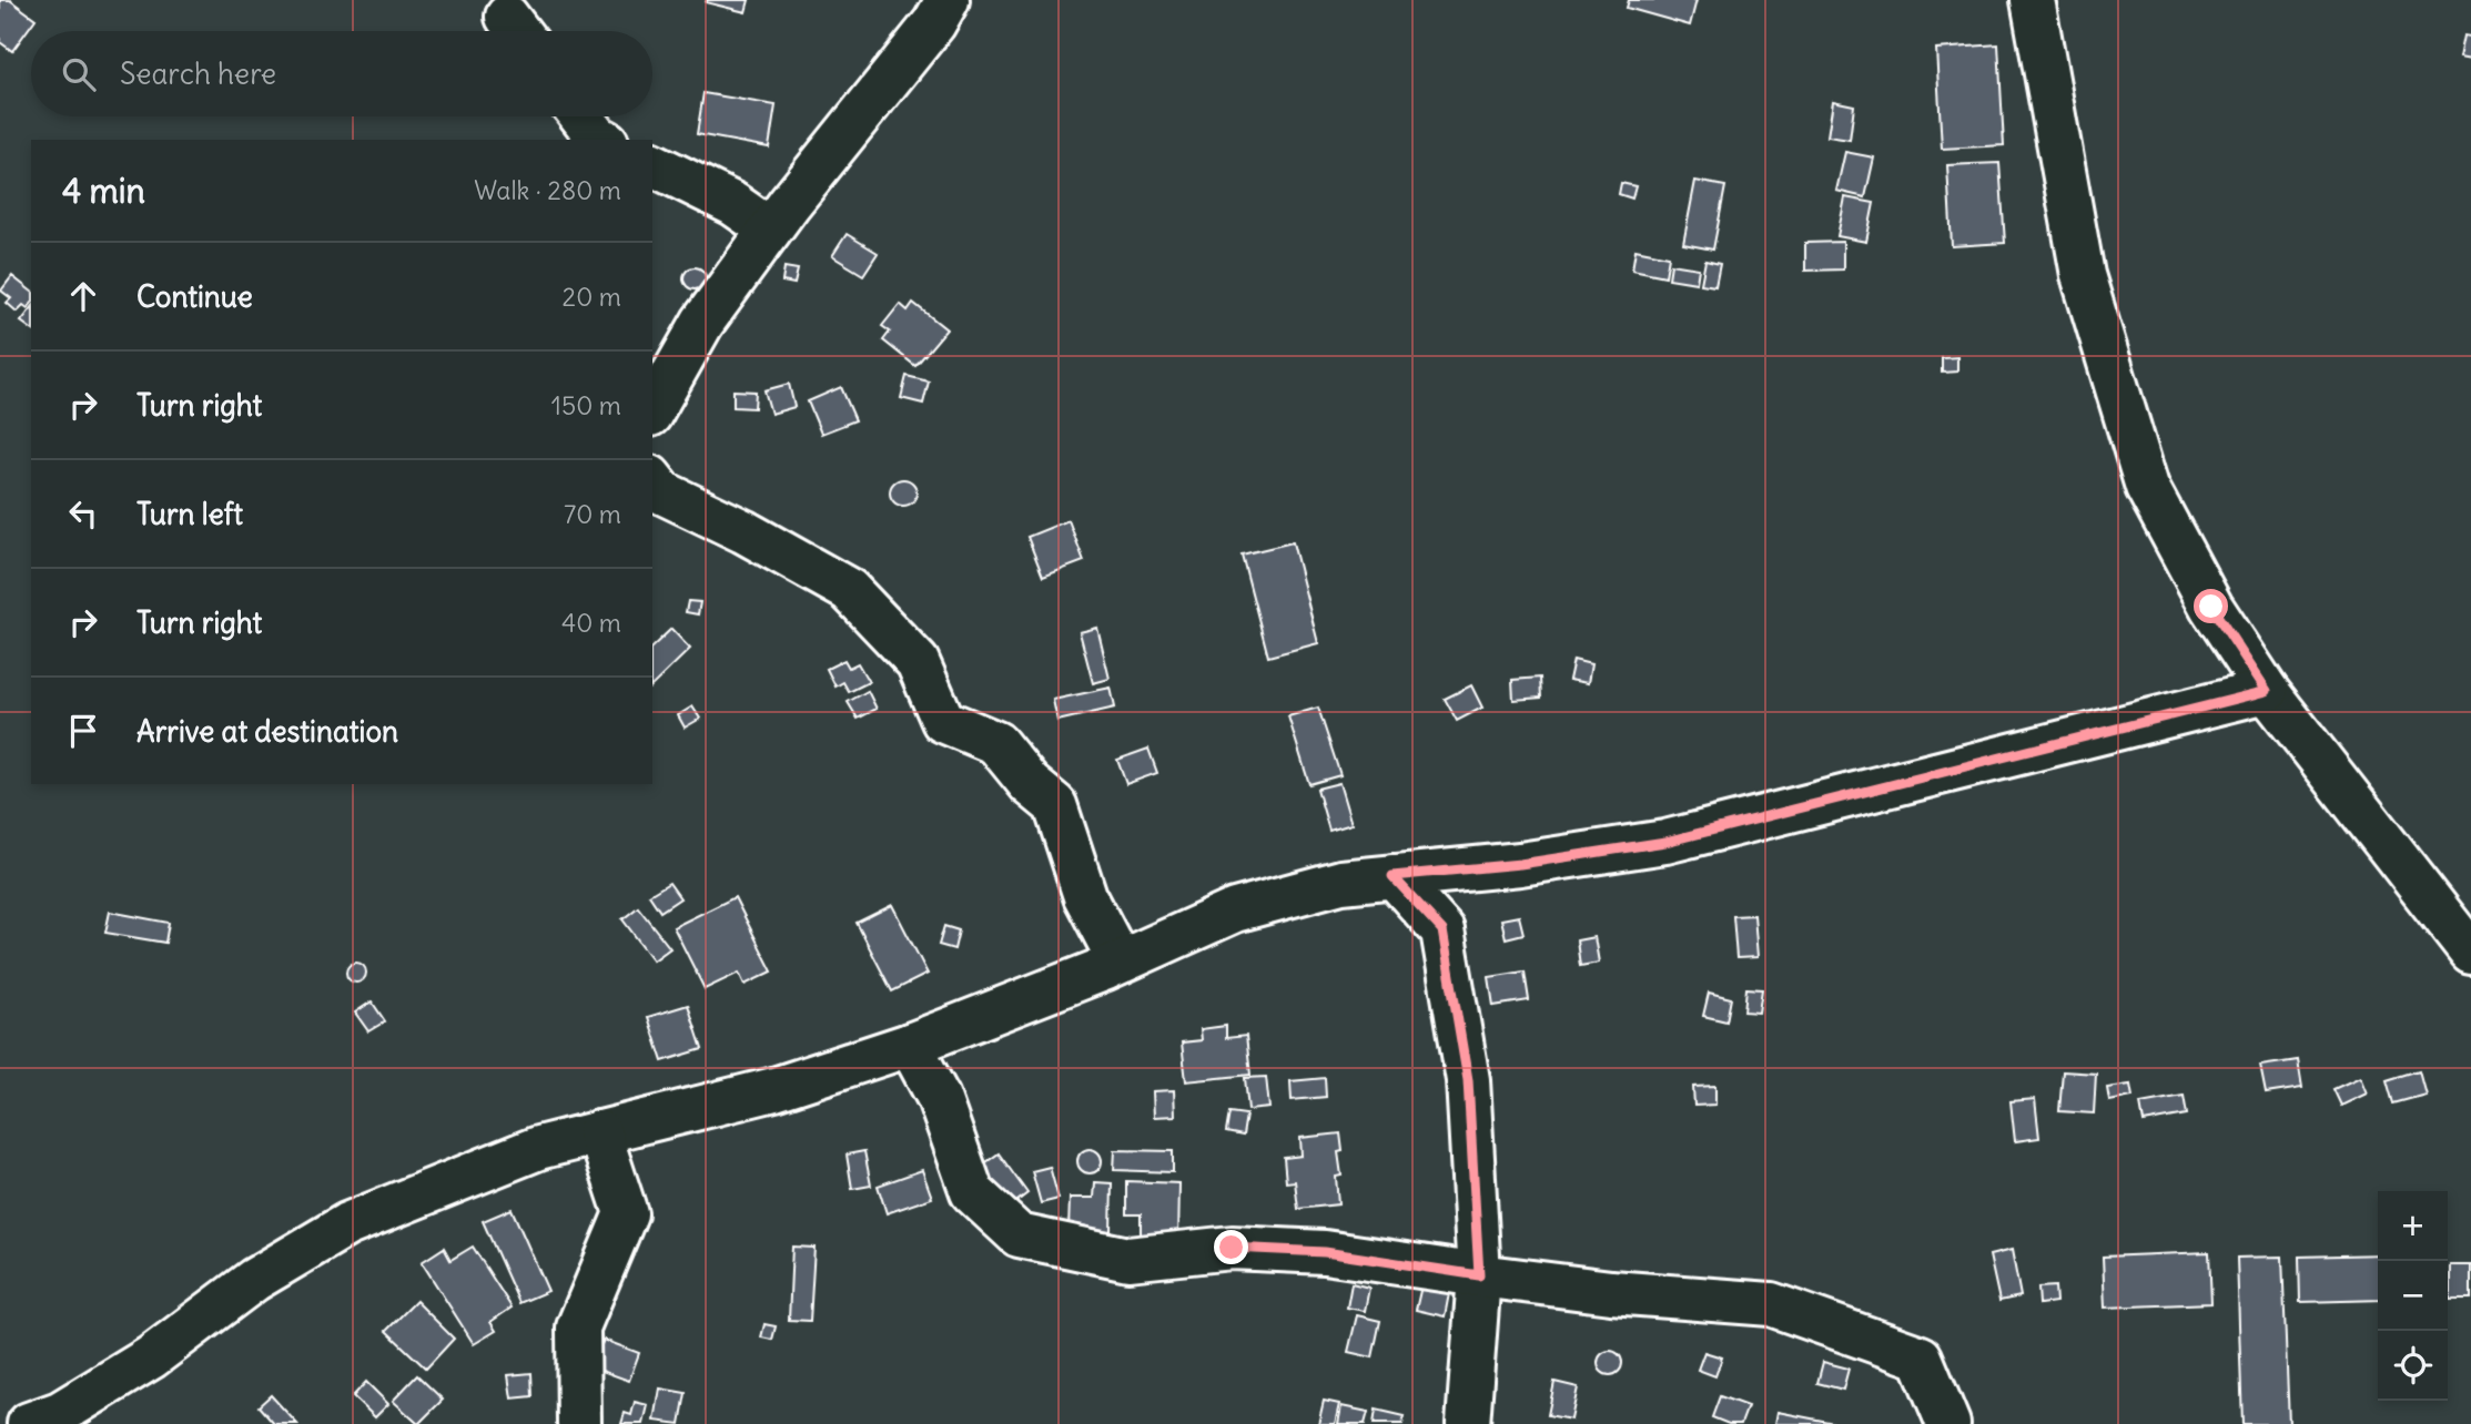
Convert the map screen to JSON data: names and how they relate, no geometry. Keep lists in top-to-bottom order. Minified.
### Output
{"page":{"search":"Search here","heading":["4 min","Walk · 280 m"],"list":[["Continue","20 m"],["Turn right","150 m"],["Turn left","70 m"],["Turn right","40 m"],"Arrive at destination"],"map_buttons":["+","−"]}}
